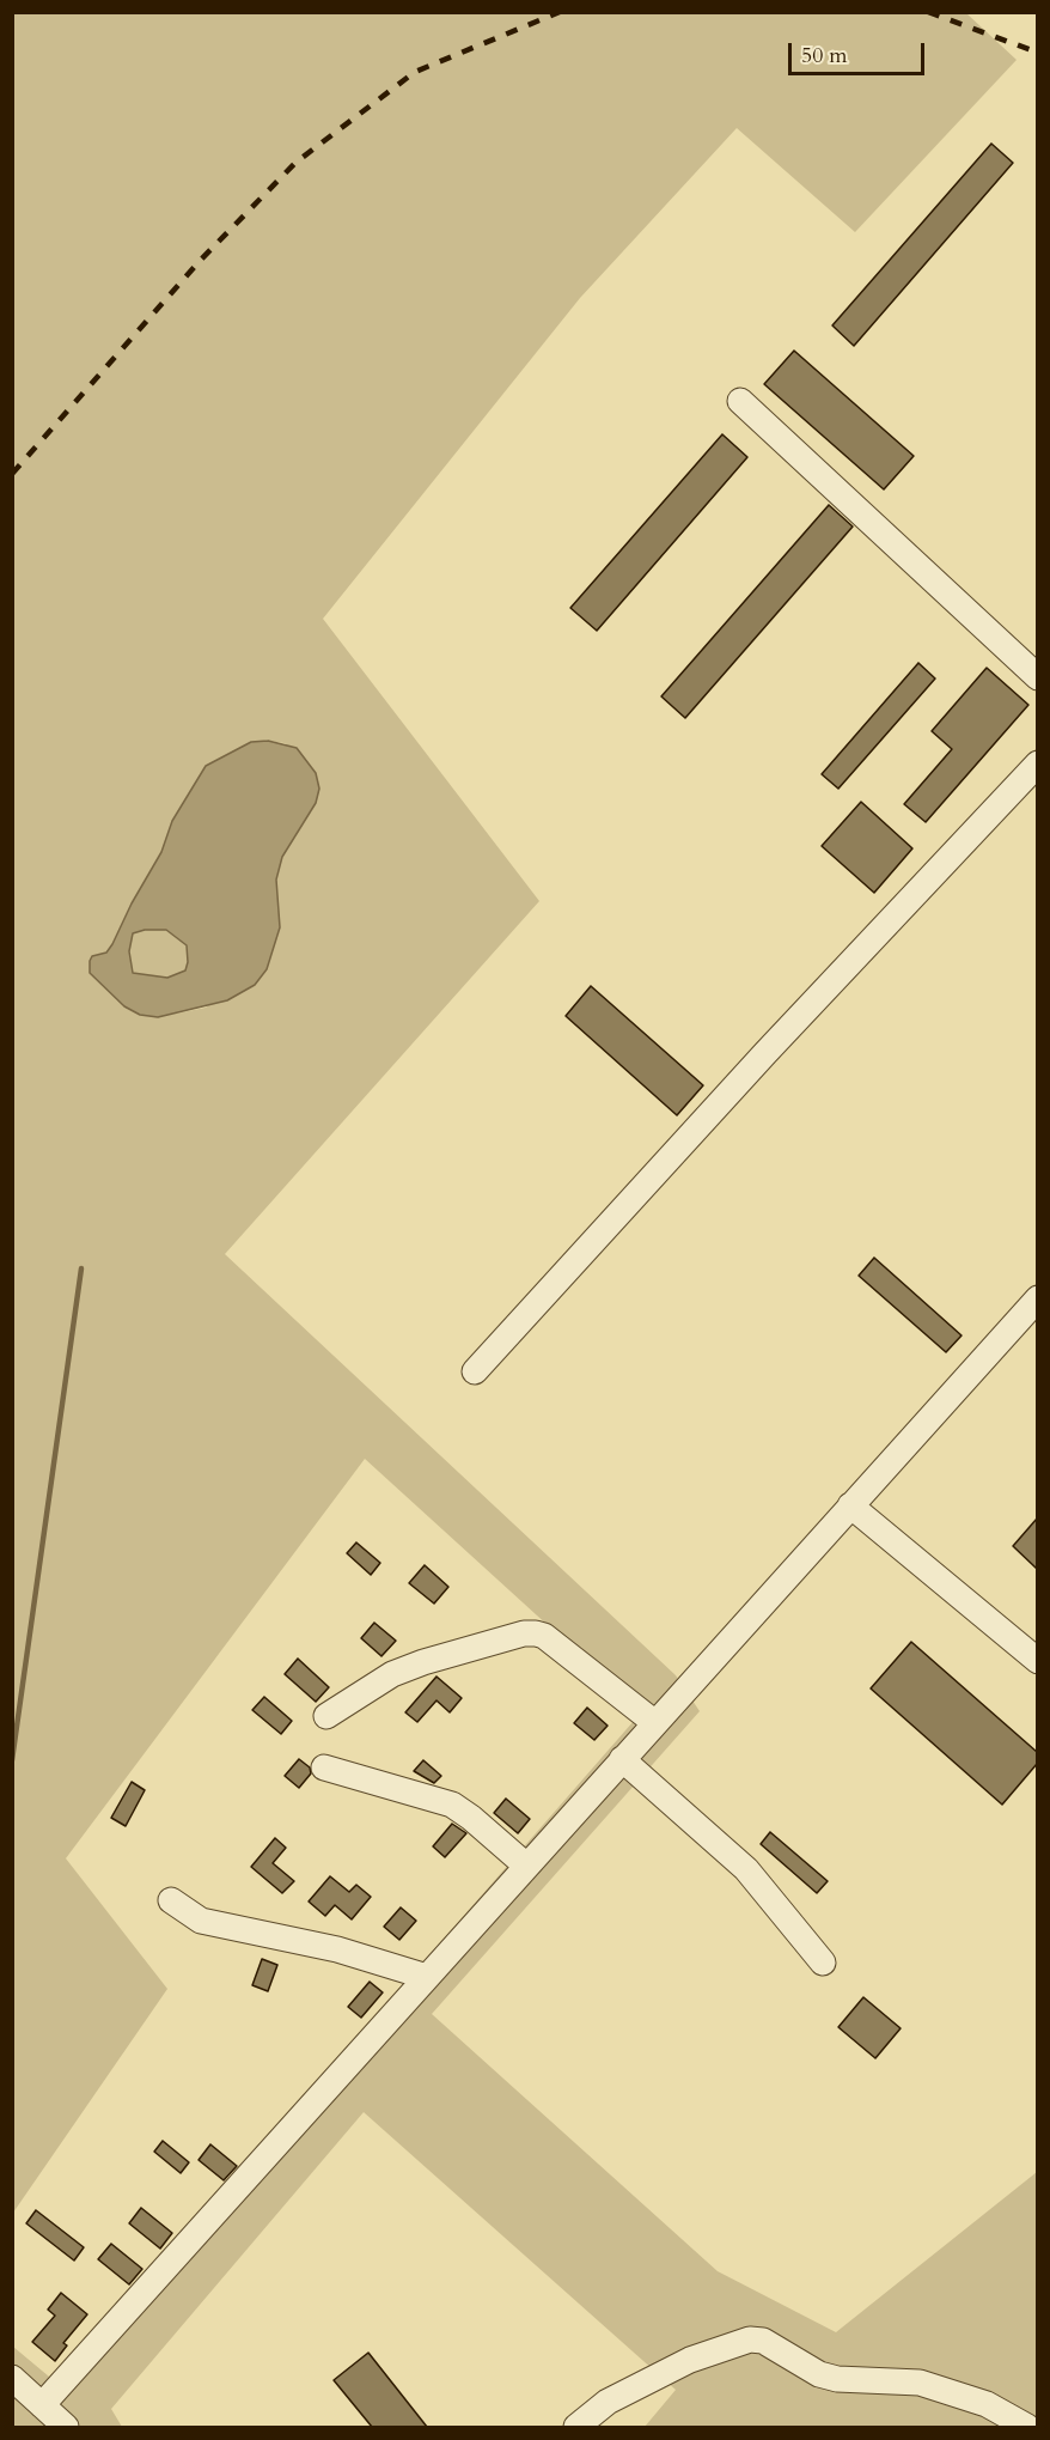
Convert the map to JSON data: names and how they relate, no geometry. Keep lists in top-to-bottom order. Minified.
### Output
{"scale_bar":"50 m"}
